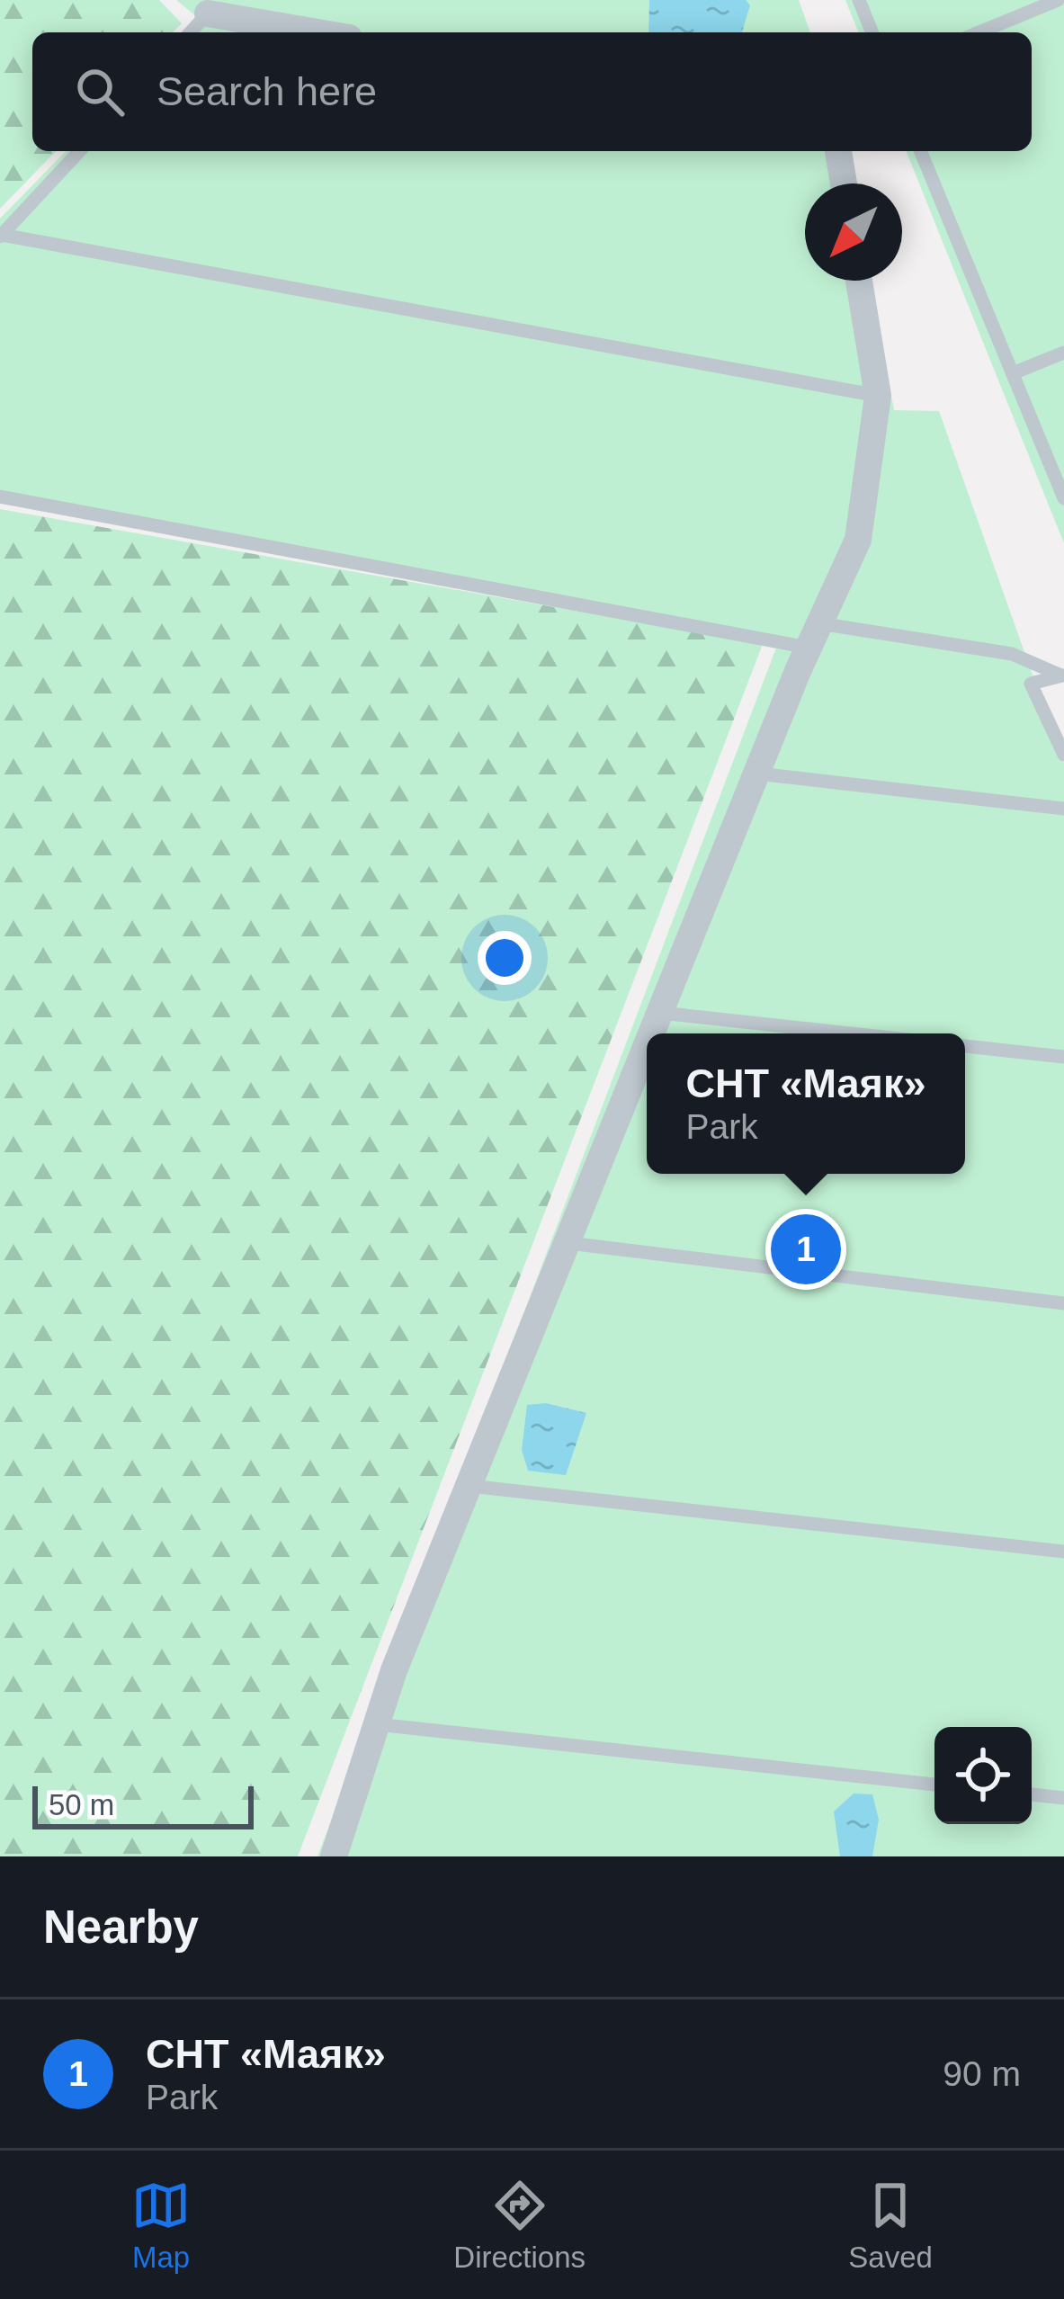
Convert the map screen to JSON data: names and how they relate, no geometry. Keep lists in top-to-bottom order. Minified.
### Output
{"scale_bar":"50 m","north":"bottom left","page":{"search":"Search here","popup":["СНТ «Маяк»","Park"],"pins":"1","scale":"50 m","heading":"Nearby","list":[{"mark":"1","name":"СНТ «Маяк»","note":"Park","value":"90 m"}],"nav":["Map","Directions","Saved"]}}
